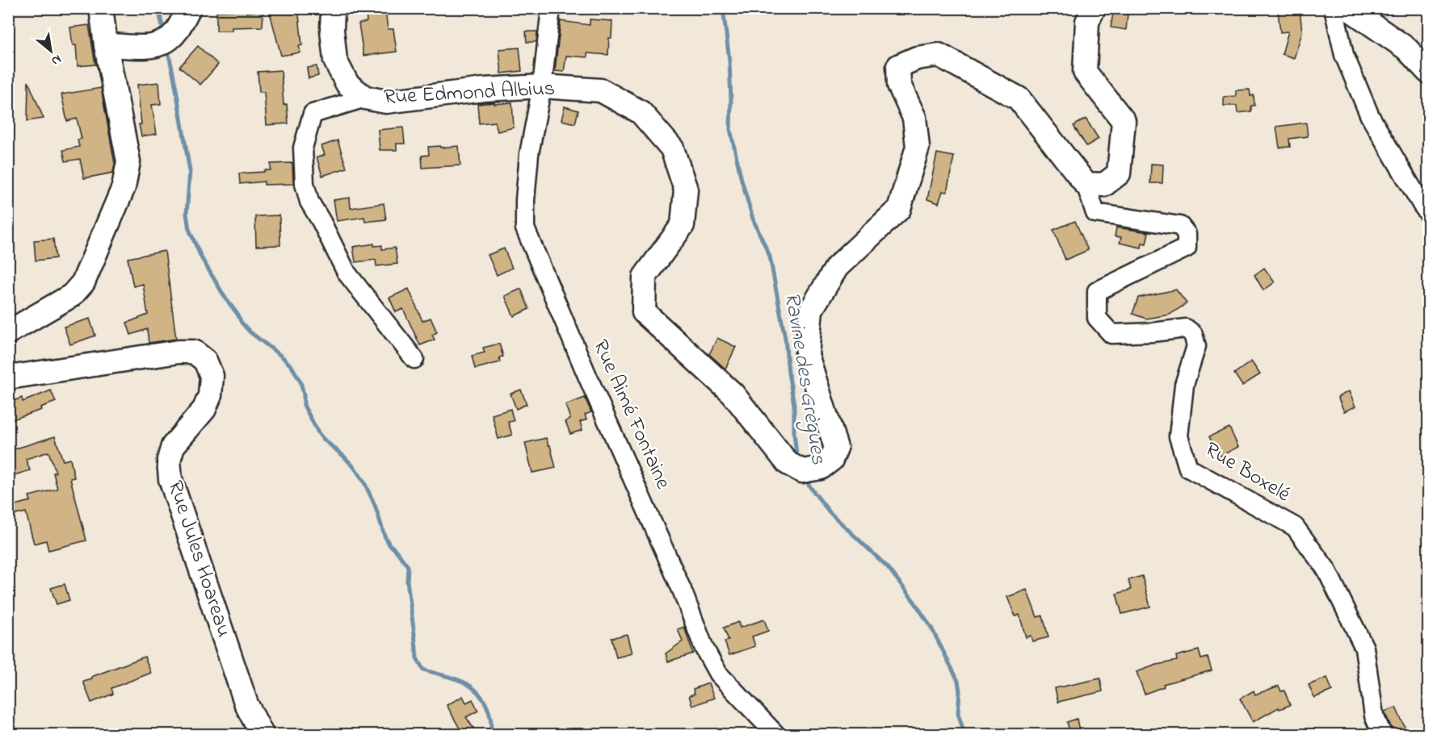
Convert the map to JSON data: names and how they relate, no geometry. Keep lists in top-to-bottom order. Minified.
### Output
{"streets":{"main road":["Rue Edmond Albius","Rue Jules Hoareau"],"street":["Rue Aimé Fontaine","Rue Boxelé"]},"crossings":[["Rue Edmond Albius","Rue Aimé Fontaine"],["Rue Edmond Albius","Rue Boxelé"]],"water":["Ravine des Grègues"],"north":"bottom right"}
